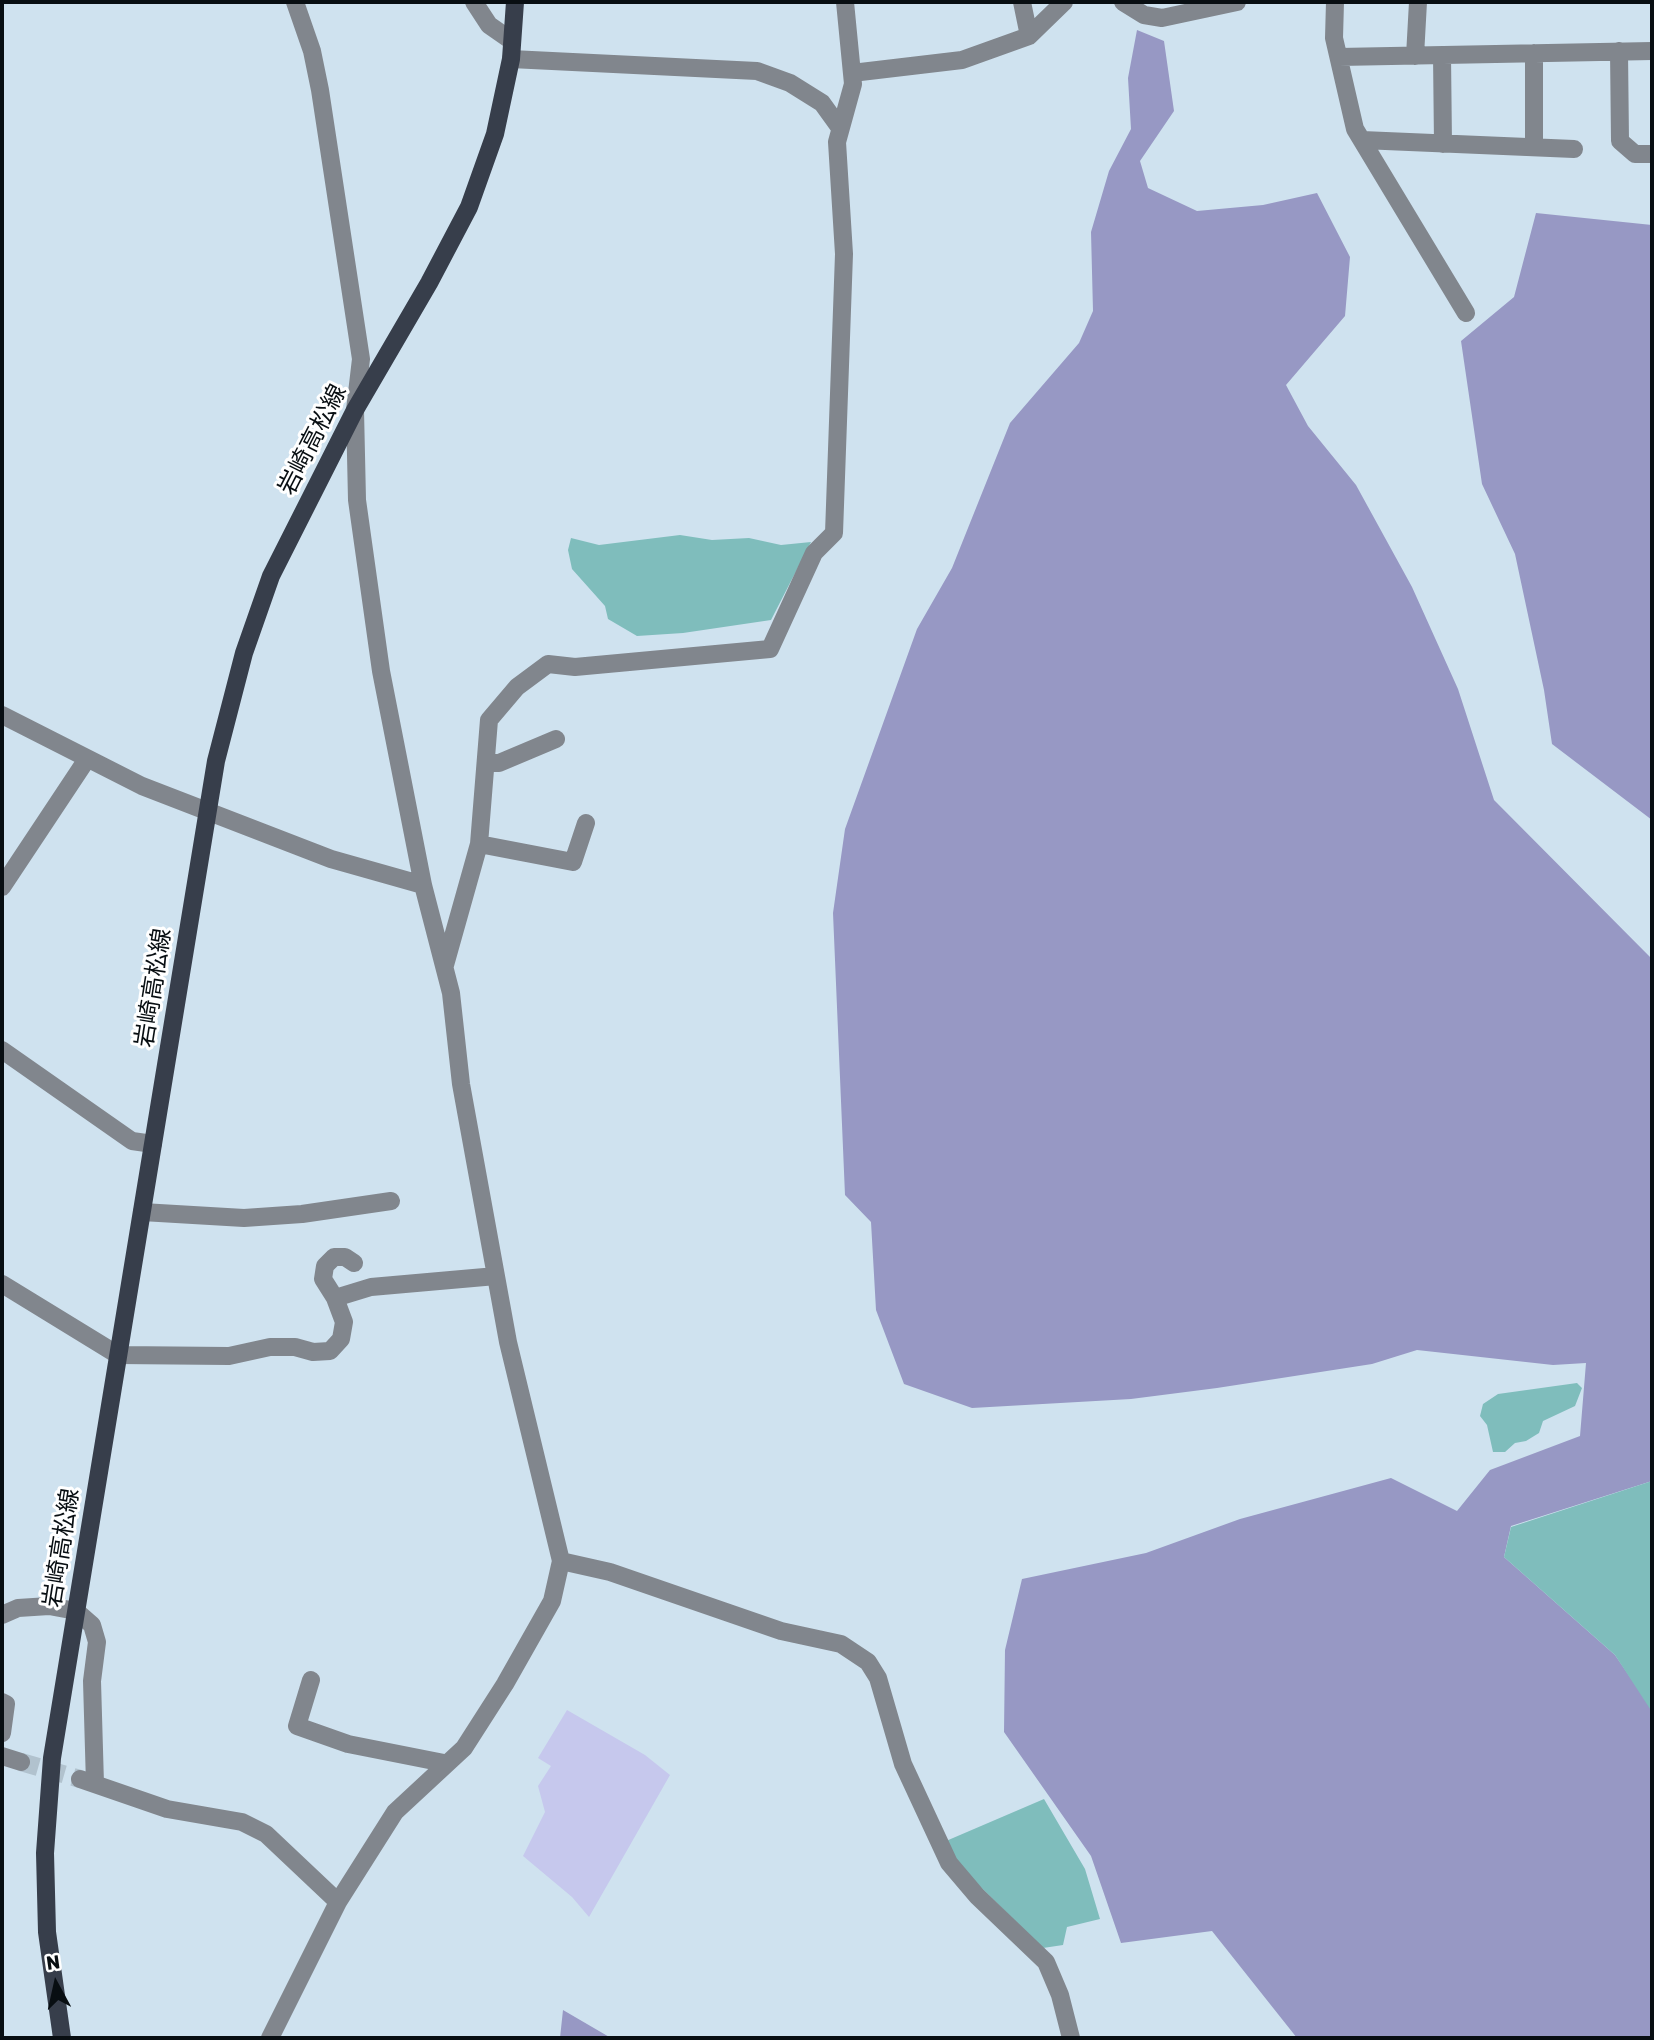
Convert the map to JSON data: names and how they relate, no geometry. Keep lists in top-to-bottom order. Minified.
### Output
{"streets":{"main road":["岩崎高松線"]},"north":"top"}
